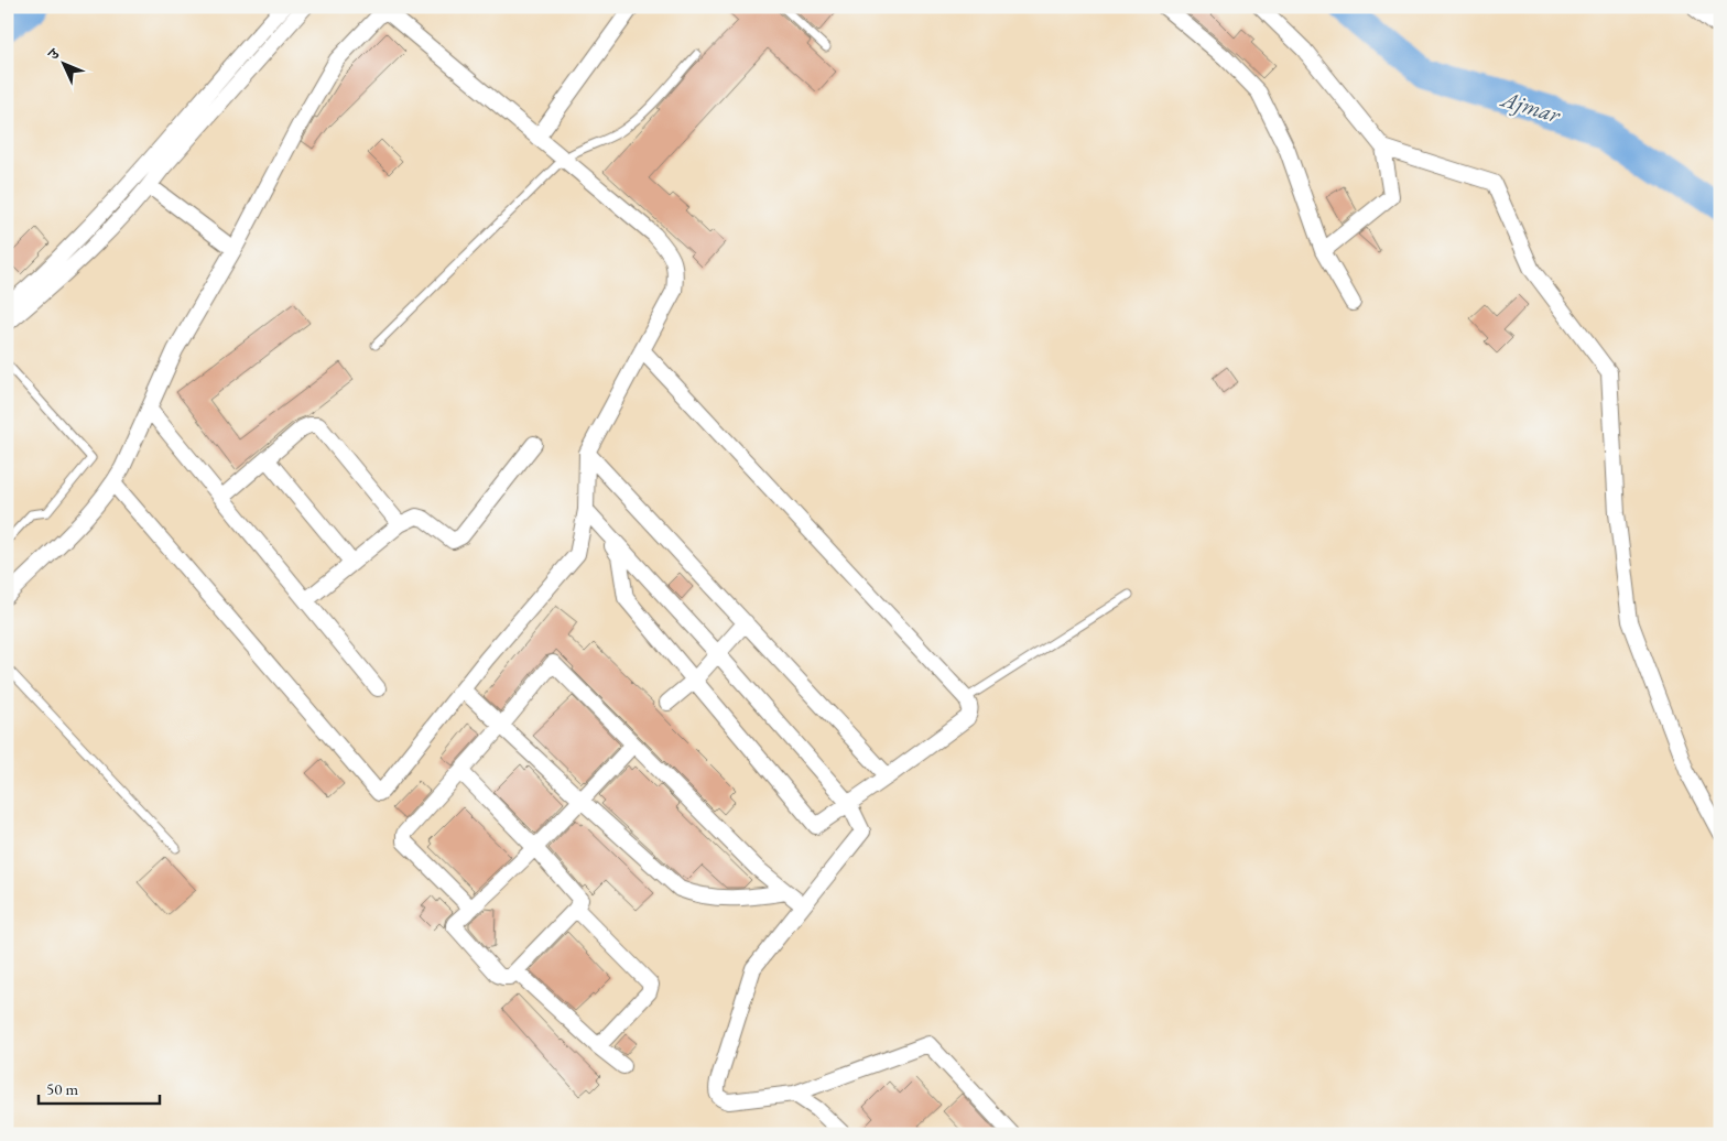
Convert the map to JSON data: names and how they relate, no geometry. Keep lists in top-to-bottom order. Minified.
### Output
{"water":["Ajmar"],"scale_bar":"50 m","north":"top left"}
